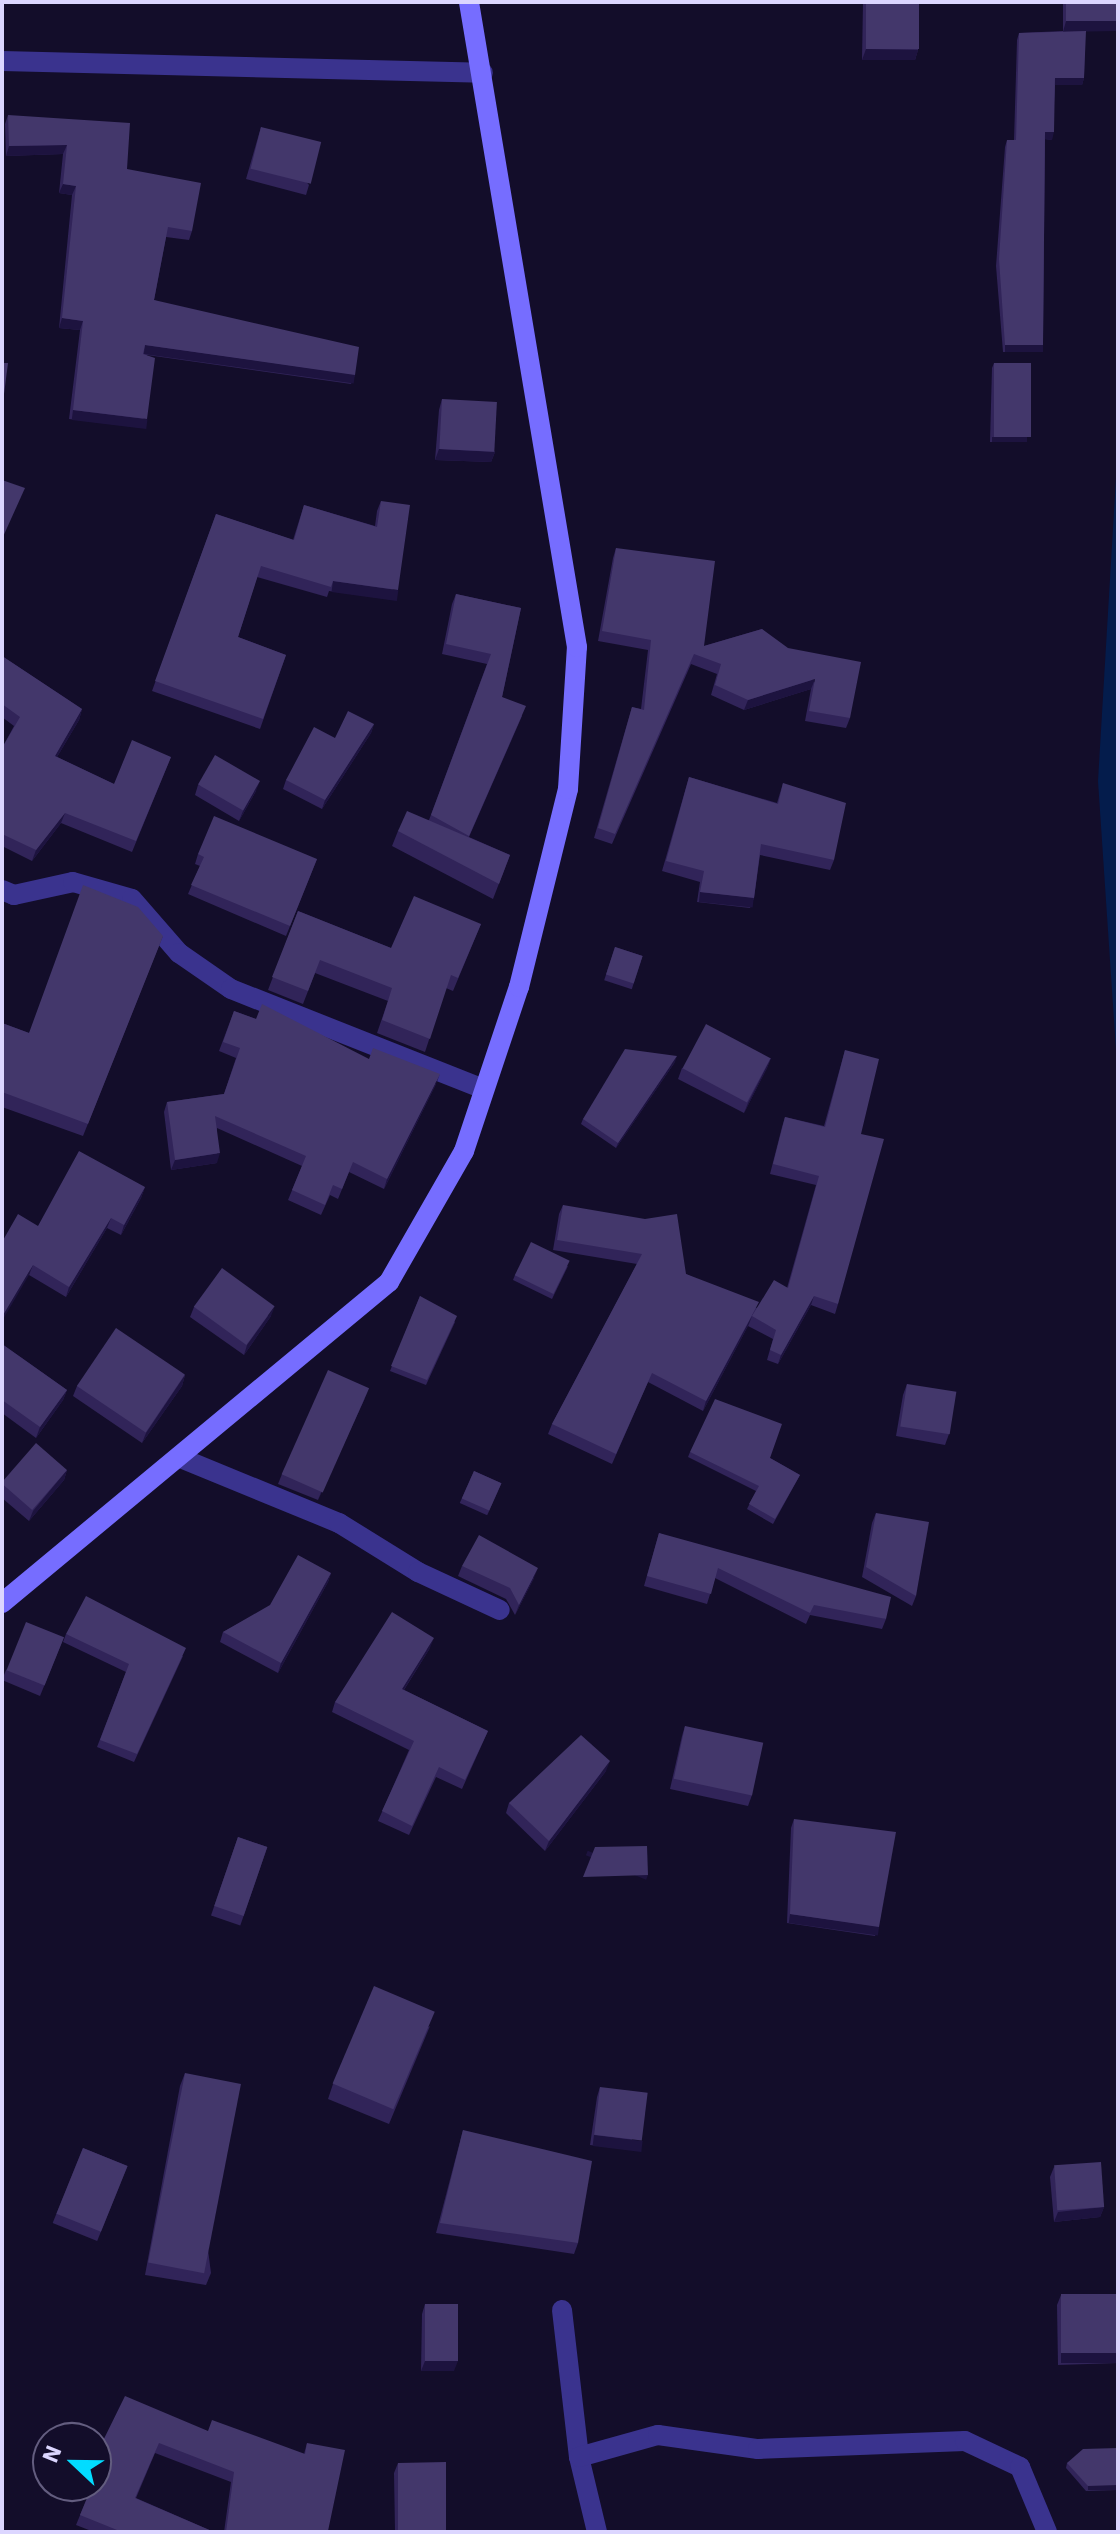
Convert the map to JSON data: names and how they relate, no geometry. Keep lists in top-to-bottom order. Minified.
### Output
{"north":"left"}
